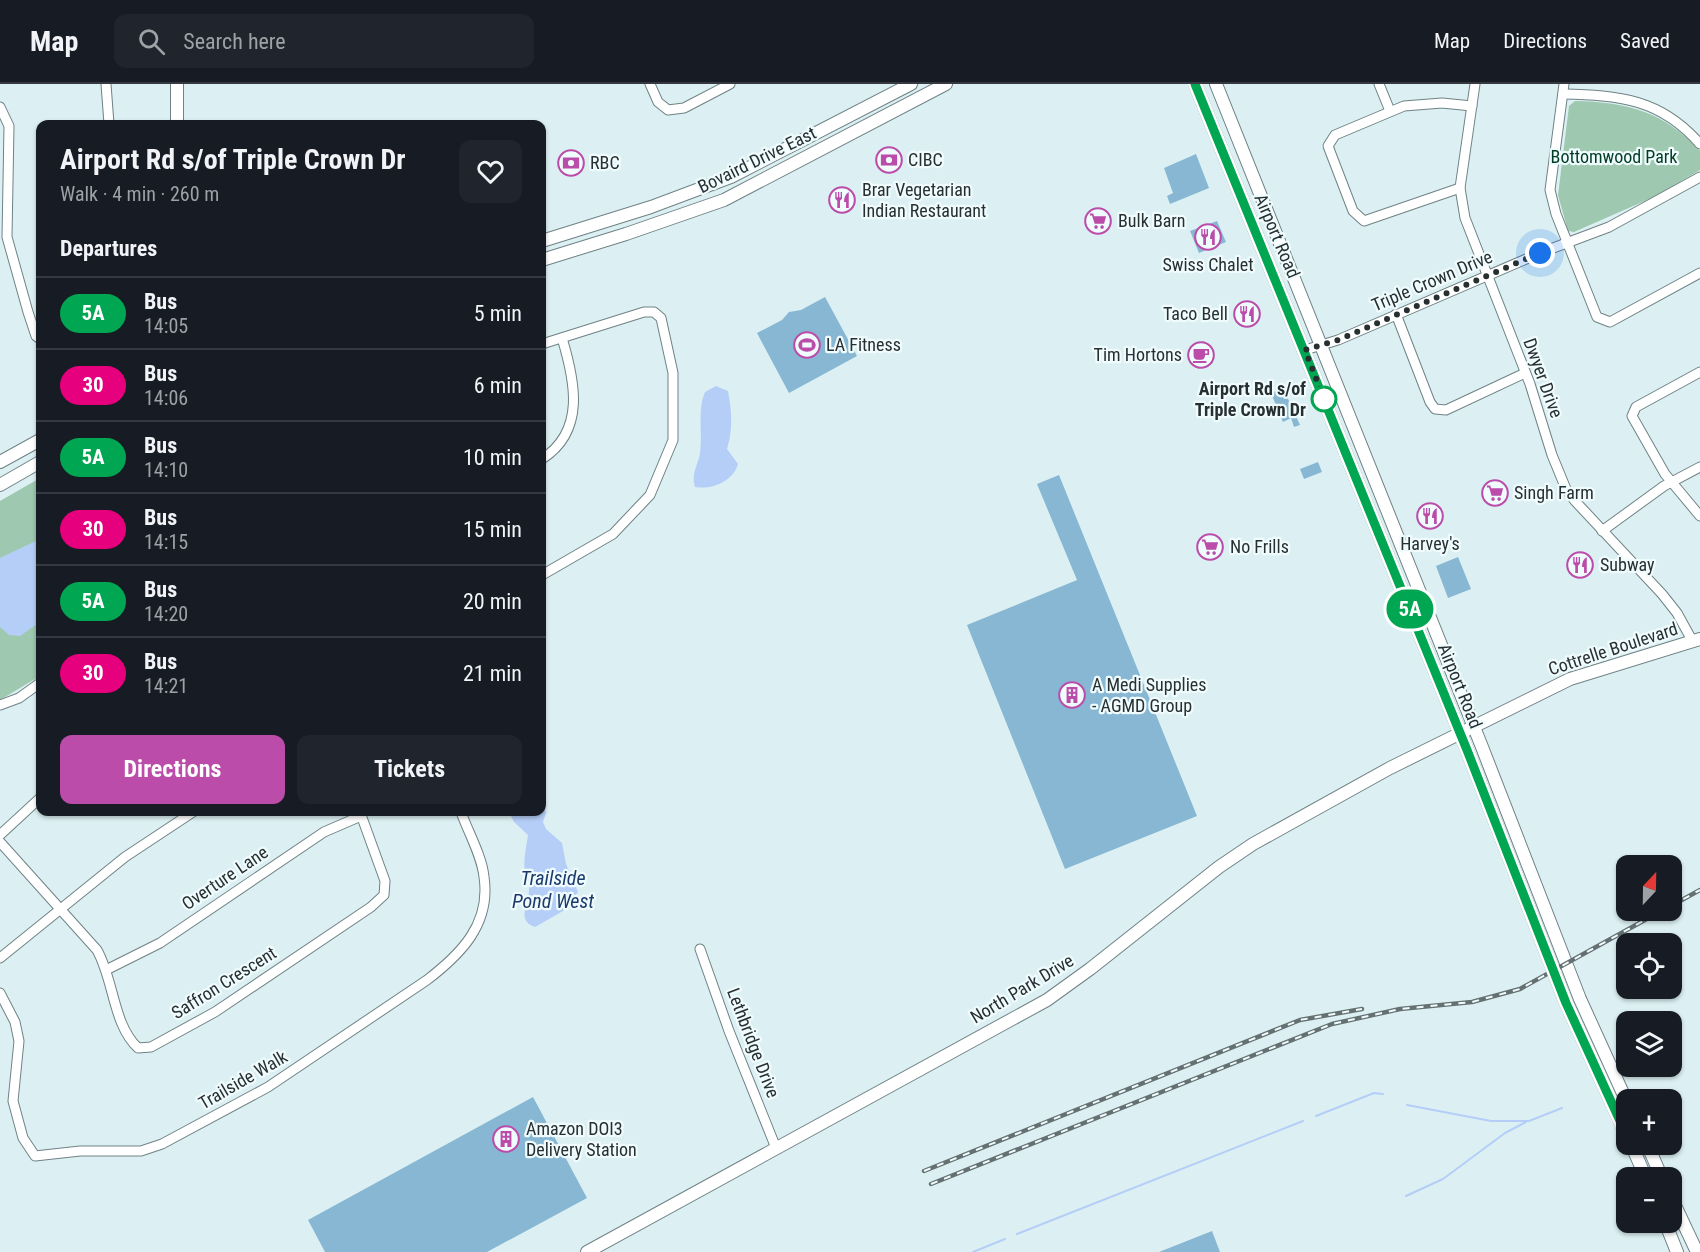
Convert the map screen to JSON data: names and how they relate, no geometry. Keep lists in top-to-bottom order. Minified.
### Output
{"streets":{"main road":["Bovaird Drive East","Airport Road","Cottrelle Boulevard","North Park Drive"],"street":["Triple Crown Drive","Dwyer Drive","Overture Lane","Saffron Crescent","Lethbridge Drive","Trailside Walk"]},"crossings":[["Airport Road","Triple Crown Drive"],["Airport Road","Cottrelle Boulevard"],["Airport Road","North Park Drive"],["Triple Crown Drive","Dwyer Drive"],["Dwyer Drive","Cottrelle Boulevard"],["Cottrelle Boulevard","North Park Drive"],["Overture Lane","Saffron Crescent"],["North Park Drive","Lethbridge Drive"]],"water":["Trailside Pond West"],"parks":["Bottomwood Park"],"places":{"bank":["CIBC","RBC"],"restaurant":["Brar Vegetarian Indian Restaurant","Swiss Chalet","Taco Bell","Harvey's","Subway"],"supermarket":["Bulk Barn","Singh Farm","No Frills"],"sports":["LA Fitness"],"cafe":["Tim Hortons"],"other":["Airport Rd s/of Triple Crown Dr"],"building":["A Medi Supplies - AGMD Group","Amazon DOI3 Delivery Station"]},"lines":["bus line 5A"],"north":"top","page":{"header":"Map","search":"Search here","nav":["Map","Directions","Saved"],"on_map":"5A","heading":[["Airport Rd s/of Triple Crown Dr","Walk · 4 min · 260 m"],"Departures"],"list":[{"mark":"5A","name":"Bus","note":"14:05","value":"5 min"},{"mark":"30","name":"Bus","note":"14:06","value":"6 min"},{"mark":"5A","name":"Bus","note":"14:10","value":"10 min"},{"mark":"30","name":"Bus","note":"14:15","value":"15 min"},{"mark":"5A","name":"Bus","note":"14:20","value":"20 min"},{"mark":"30","name":"Bus","note":"14:21","value":"21 min"}],"buttons":["Directions","Tickets"],"map_buttons":["+","−"]}}
